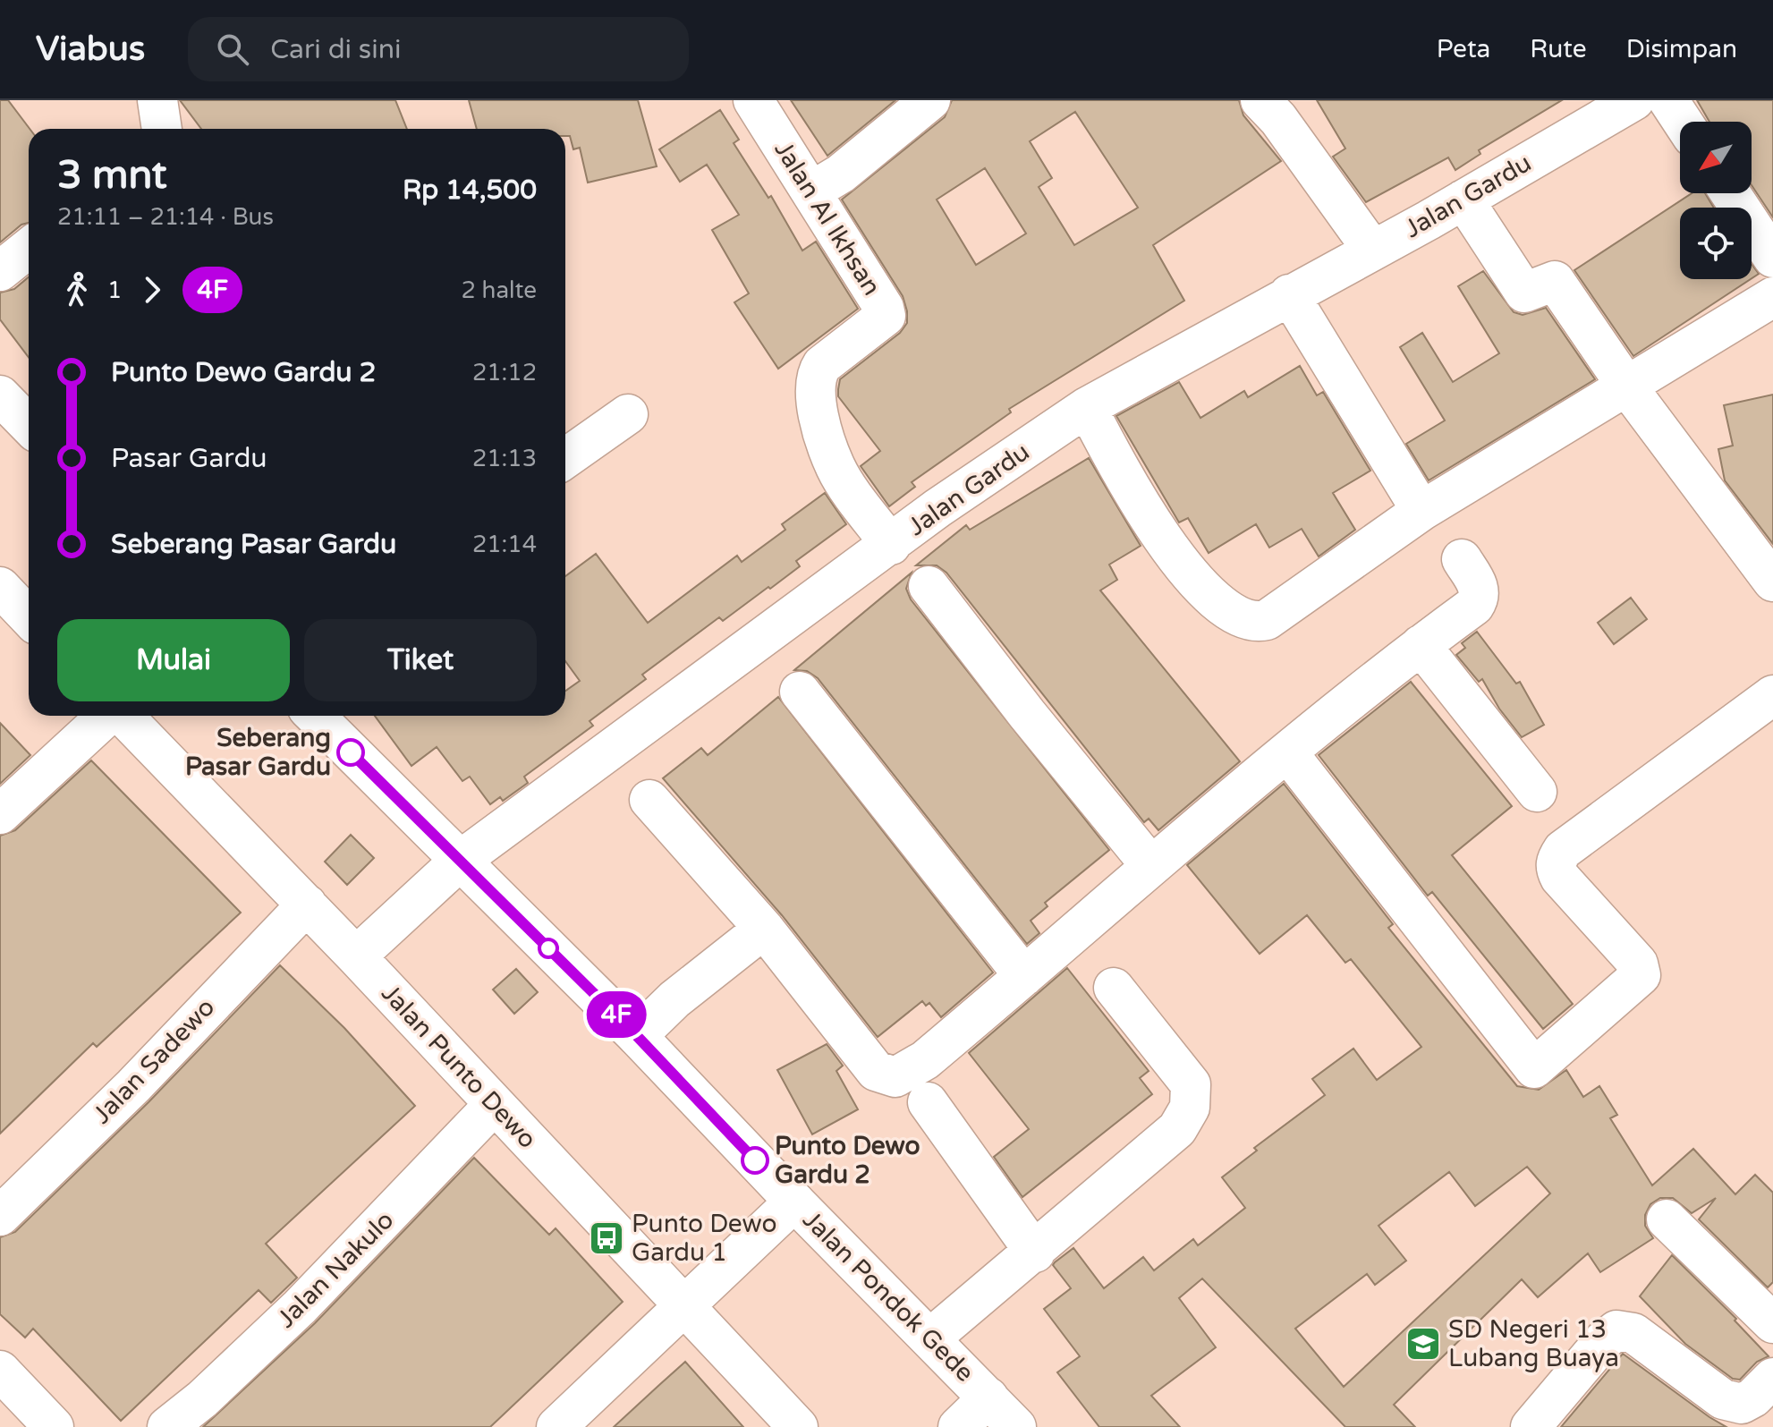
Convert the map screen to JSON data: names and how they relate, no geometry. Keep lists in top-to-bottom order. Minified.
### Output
{"streets":{"street":["Jalan Gardu","Jalan Al Ikhsan","Jalan Sadewo","Jalan Punto Dewo","Jalan Nakulo","Jalan Pondok Gede"]},"crossings":[["Jalan Gardu","Jalan Al Ikhsan"],["Jalan Gardu","Jalan Punto Dewo"],["Jalan Gardu","Jalan Pondok Gede"],["Jalan Sadewo","Jalan Punto Dewo"],["Jalan Punto Dewo","Jalan Nakulo"]],"places":{"other":["Seberang Pasar Gardu","Punto Dewo Gardu 2"],"bus stop":["Punto Dewo Gardu 1"],"school or university":["SD Negeri 13 Lubang Buaya"]},"lines":["bus line 4F"],"north":"bottom left","page":{"header":"Viabus","search":"Cari di sini","nav":["Peta","Rute","Disimpan"],"on_map":"4F","heading":["3 mnt","21:11 – 21:14 · Bus","Rp 14,500"],"legs":["1","4F","2 halte"],"list":[{"name":"Punto Dewo Gardu 2","value":"21:12"},{"name":"Pasar Gardu","value":"21:13"},{"name":"Seberang Pasar Gardu","value":"21:14"}],"buttons":["Mulai","Tiket"]}}
